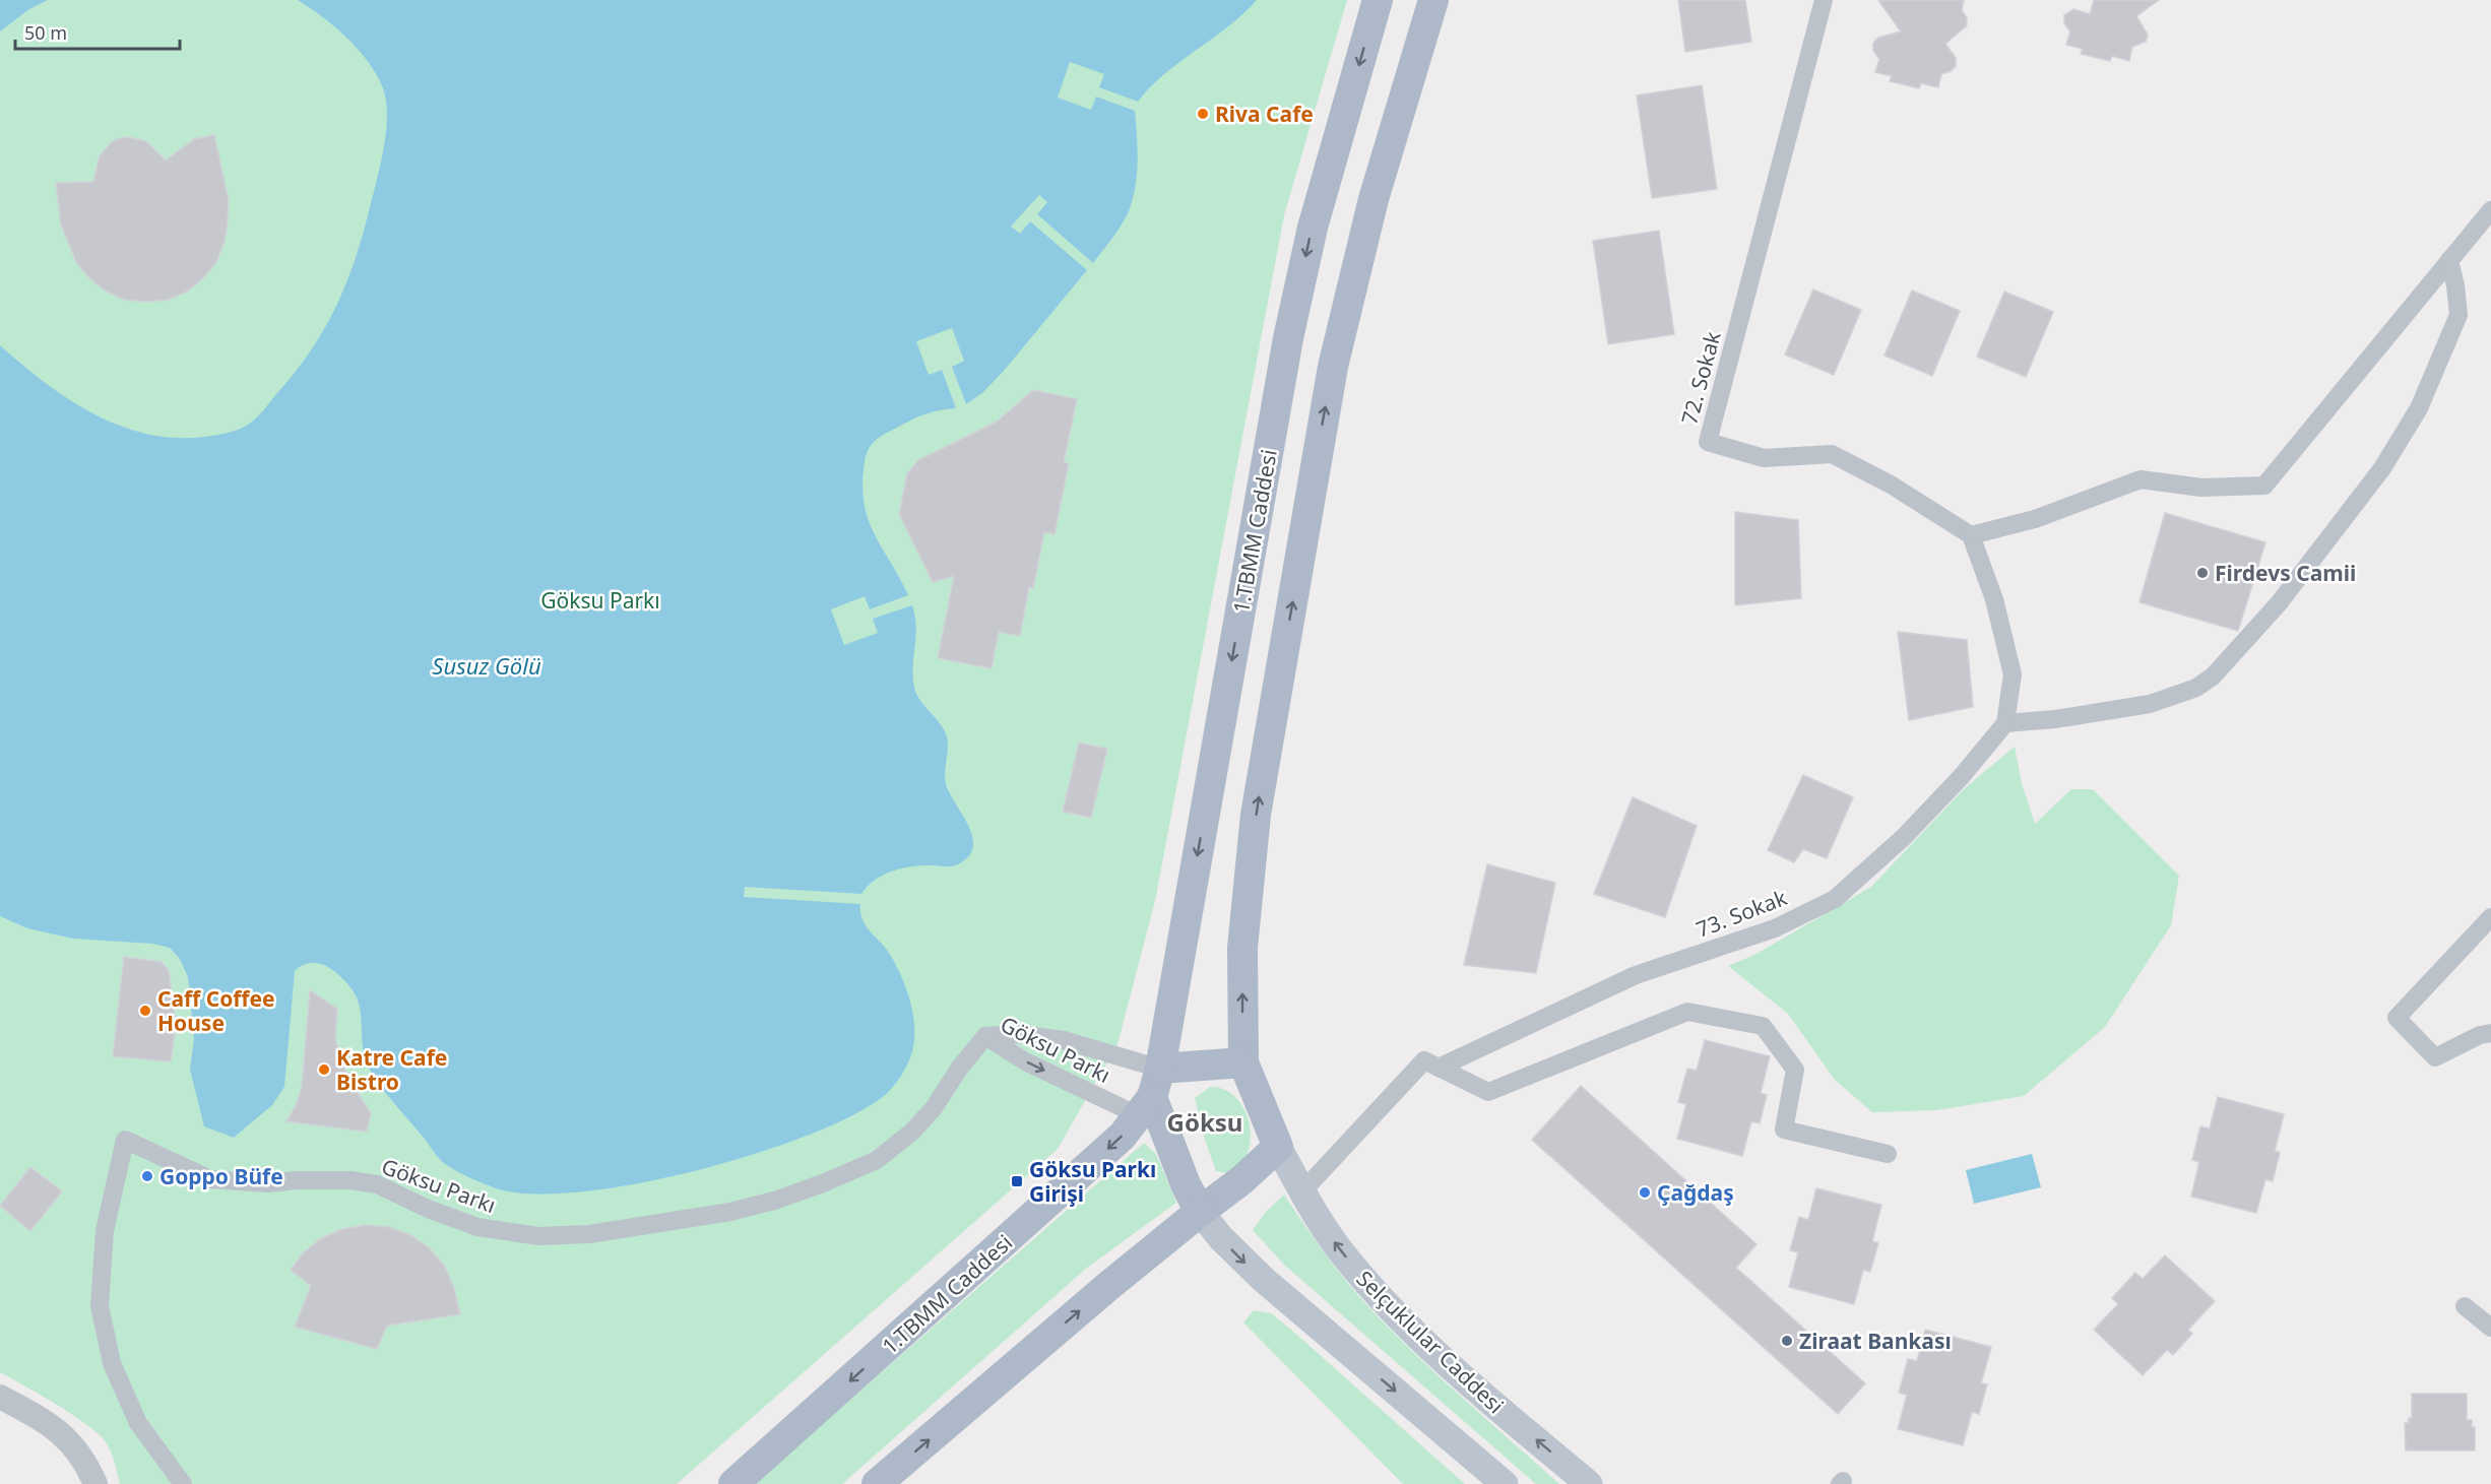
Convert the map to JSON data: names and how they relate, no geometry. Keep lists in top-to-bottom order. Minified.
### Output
{"streets":{"main road":["1.TBMM Caddesi","Selçuklular Caddesi"],"street":["72. Sokak","73. Sokak","Göksu Parkı"]},"crossings":[["1.TBMM Caddesi","Göksu Parkı"],["73. Sokak","Selçuklular Caddesi"]],"districts":["Göksu"],"water":["Susuz Gölü"],"parks":["Göksu Parkı"],"places":{"other":["Riva Cafe","Firdevs Camii","Caff Coffee House","Katre Cafe Bistro","Goppo Büfe","Çağdaş","Ziraat Bankası"],"transit":["Göksu Parkı Girişi"]},"scale_bar":"50 m"}
